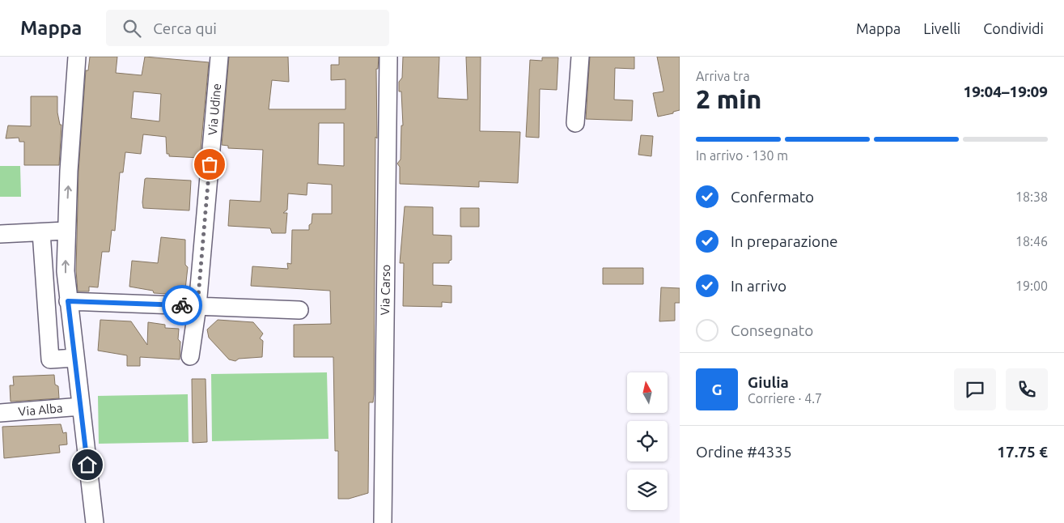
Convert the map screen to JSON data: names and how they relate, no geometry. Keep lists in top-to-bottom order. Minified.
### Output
{"streets":{"street":["Via Udine","Via Carso","Via Alba"]},"north":"top","page":{"header":"Mappa","search":"Cerca qui","nav":["Mappa","Livelli","Condividi"],"heading":["2 min","Arriva tra","19:04–19:09"],"panel":["Giulia","Corriere · 4.7","Ordine #4335","17.75 €"],"bar":"In arrivo · 130 m","list":[["Confermato","18:38"],["In preparazione","18:46"],["In arrivo","19:00"],"Consegnato"],"round":"G"}}
